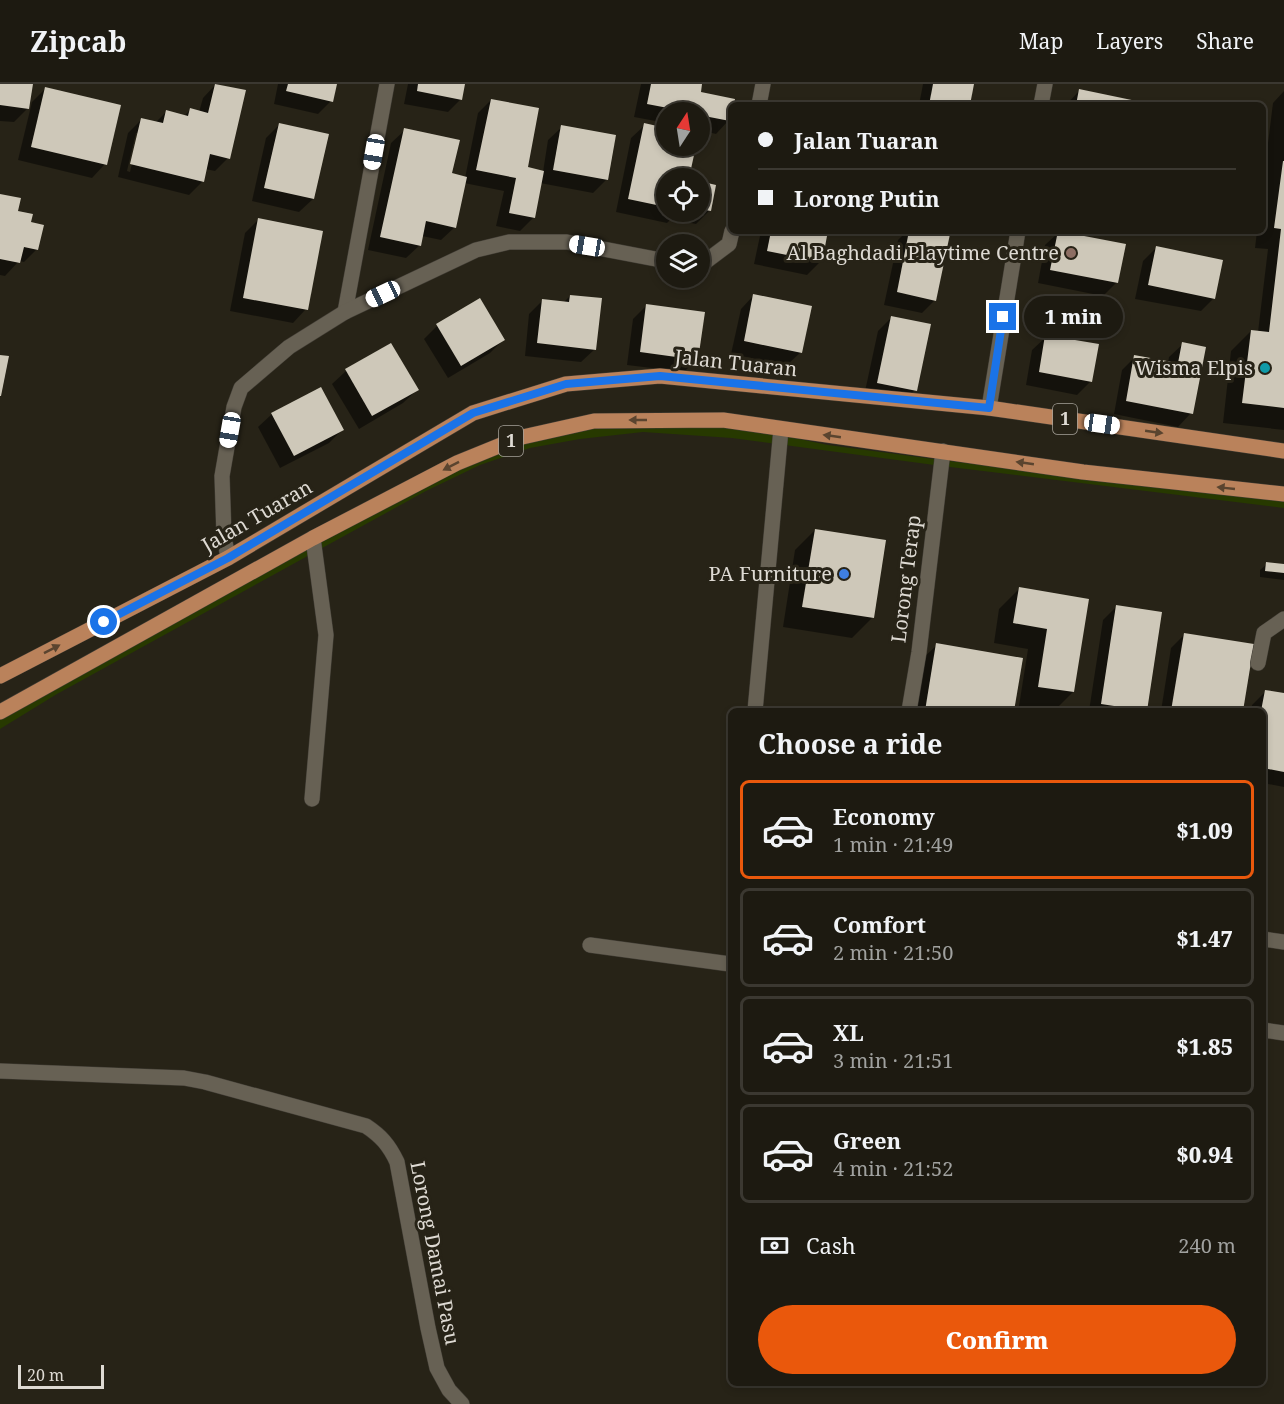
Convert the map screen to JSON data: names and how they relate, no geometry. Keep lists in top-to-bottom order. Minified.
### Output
{"streets":{"main road":["Jalan Tuaran","1"],"street":["Lorong Terap","Lorong Damai Pasu"]},"crossings":[["1","Lorong Terap"]],"places":["Al Baghdadi Playtime Centre","Wisma Elpis","PA Furniture"],"scale_bar":"20 m","north":"top","page":{"header":"Zipcab","nav":["Map","Layers","Share"],"banner":["Jalan Tuaran","Lorong Putin"],"bubble":"1 min","heading":"Choose a ride","list":[{"name":"Economy","note":"1 min · 21:49","value":"$1.09"},{"name":"Comfort","note":"2 min · 21:50","value":"$1.47"},{"name":"XL","note":"3 min · 21:51","value":"$1.85"},{"name":"Green","note":"4 min · 21:52","value":"$0.94"}],"pay":["Cash","240 m"],"buttons":"Confirm","scale":"20 m"}}
